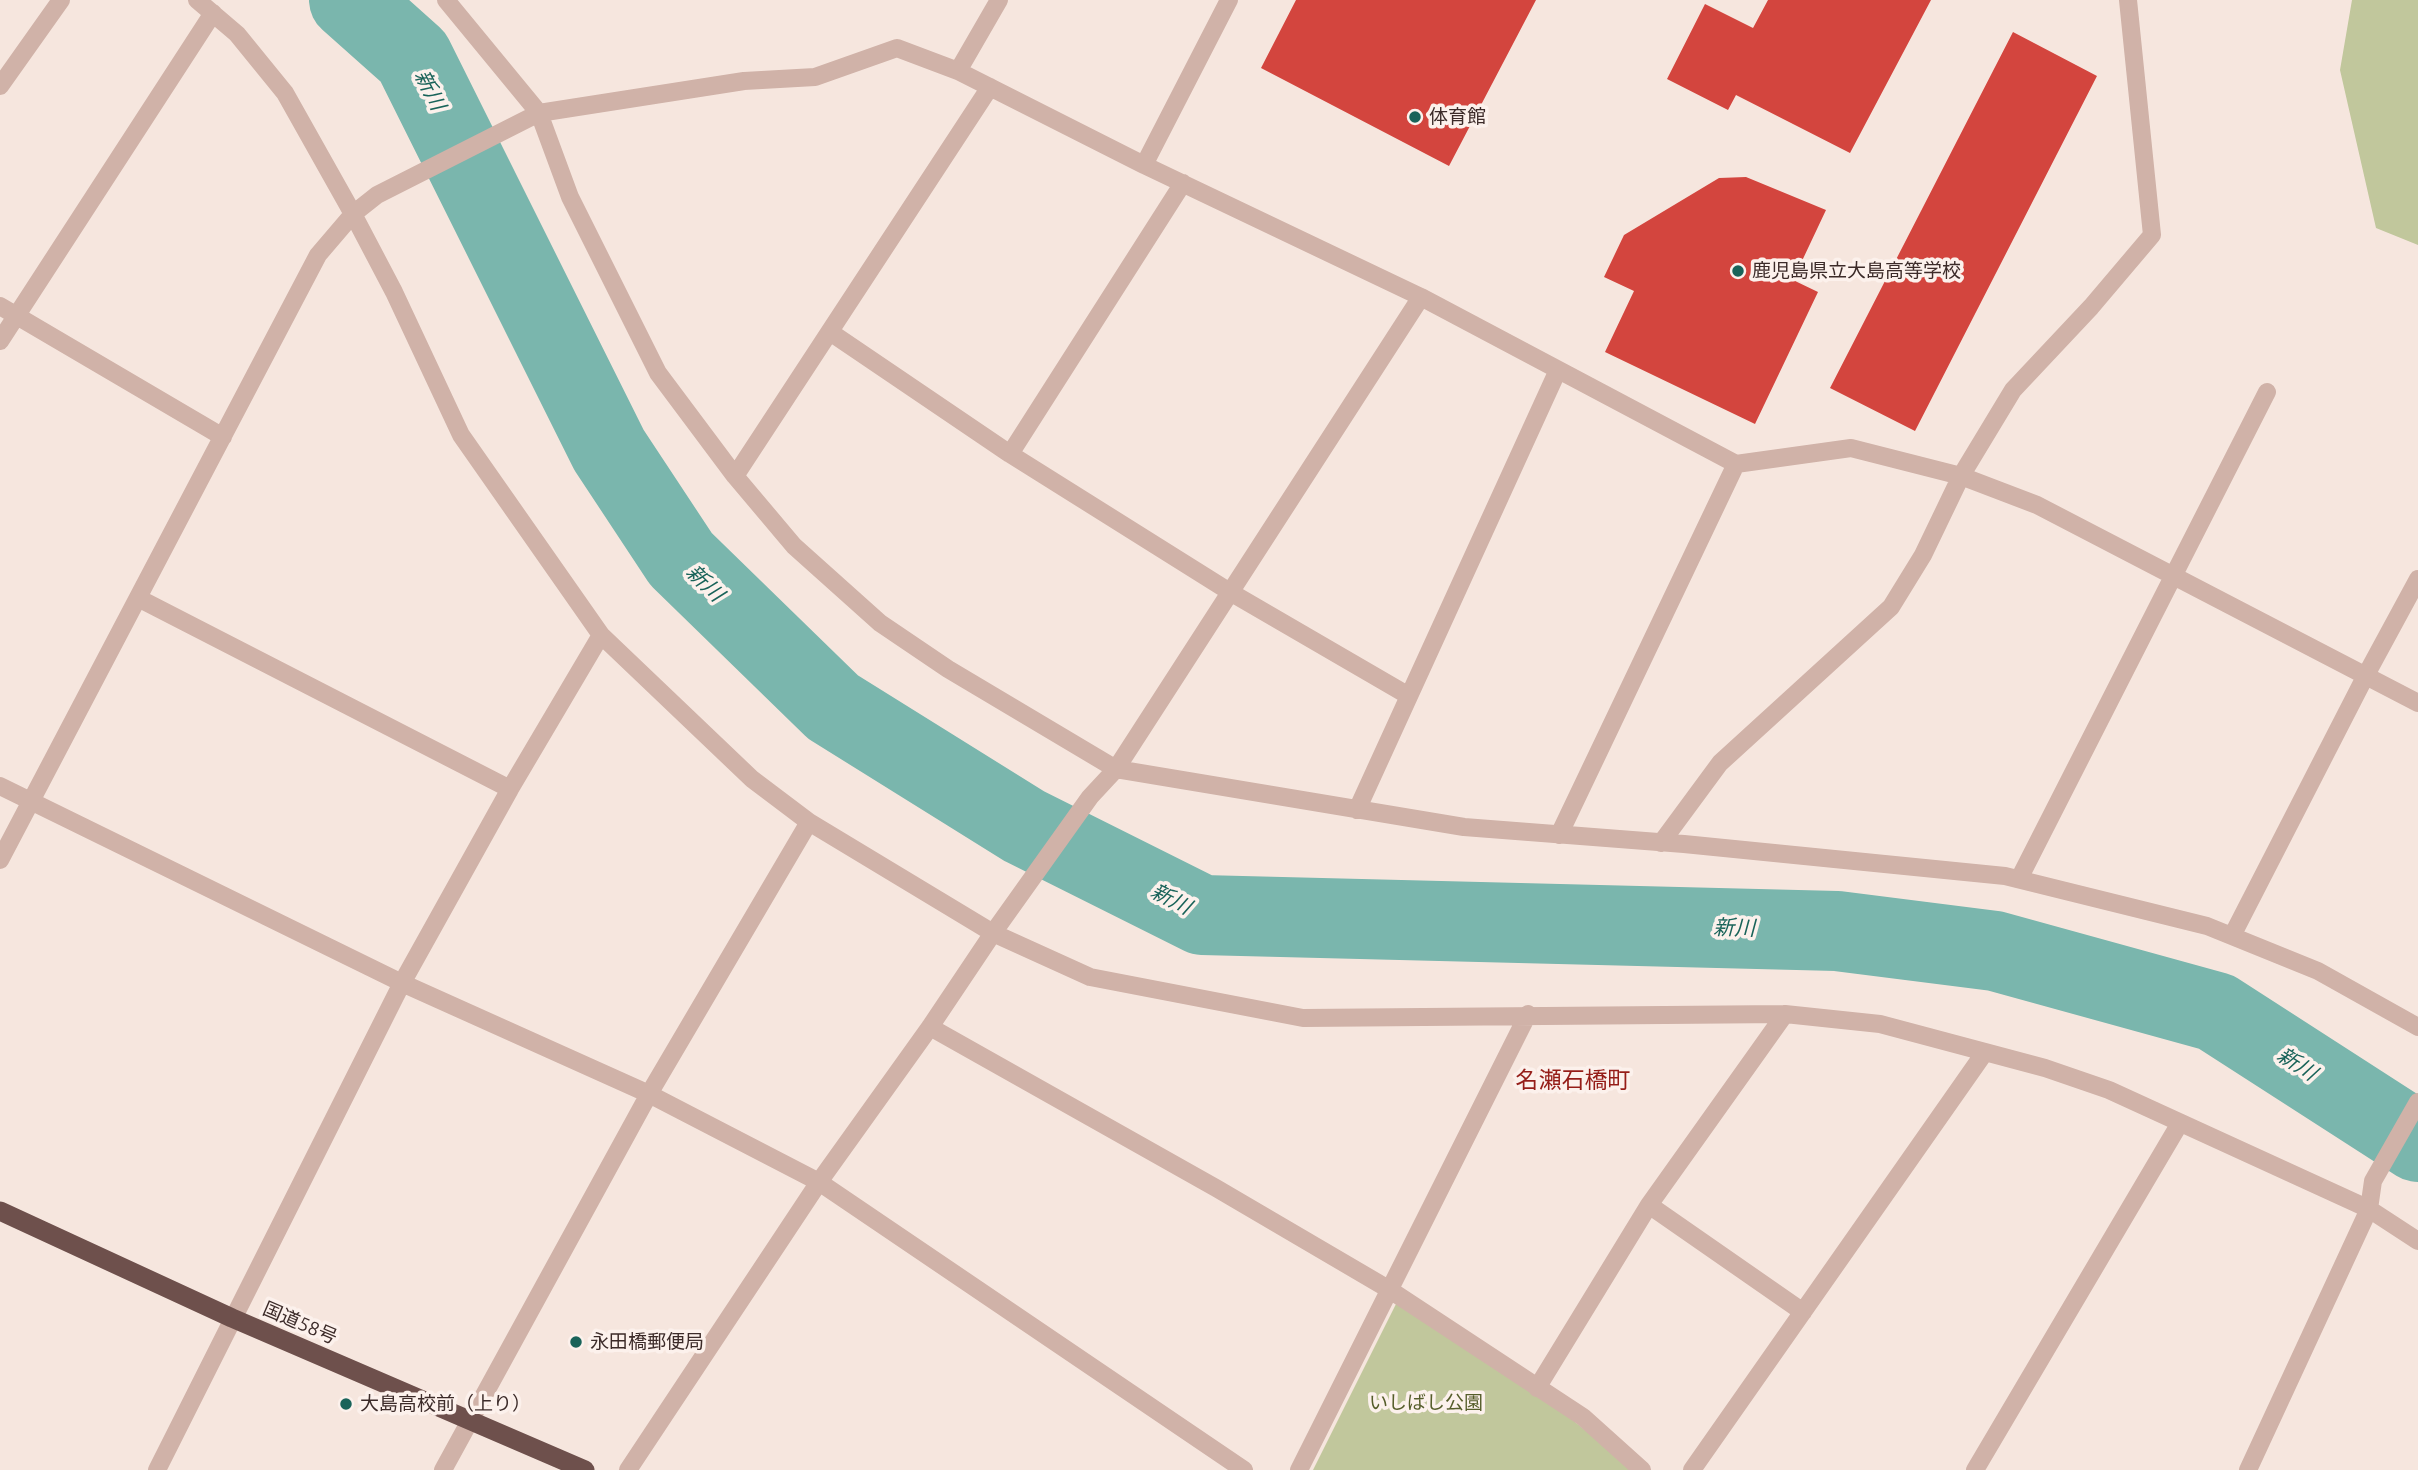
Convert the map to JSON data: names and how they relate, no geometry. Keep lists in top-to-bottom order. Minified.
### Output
{"streets":{"highway":["国道58号"]},"districts":["名瀬石橋町"],"water":["新川"],"parks":["いしばし公園"],"places":["体育館","鹿児島県立大島高等学校","永田橋郵便局","大島高校前（上り）"]}
